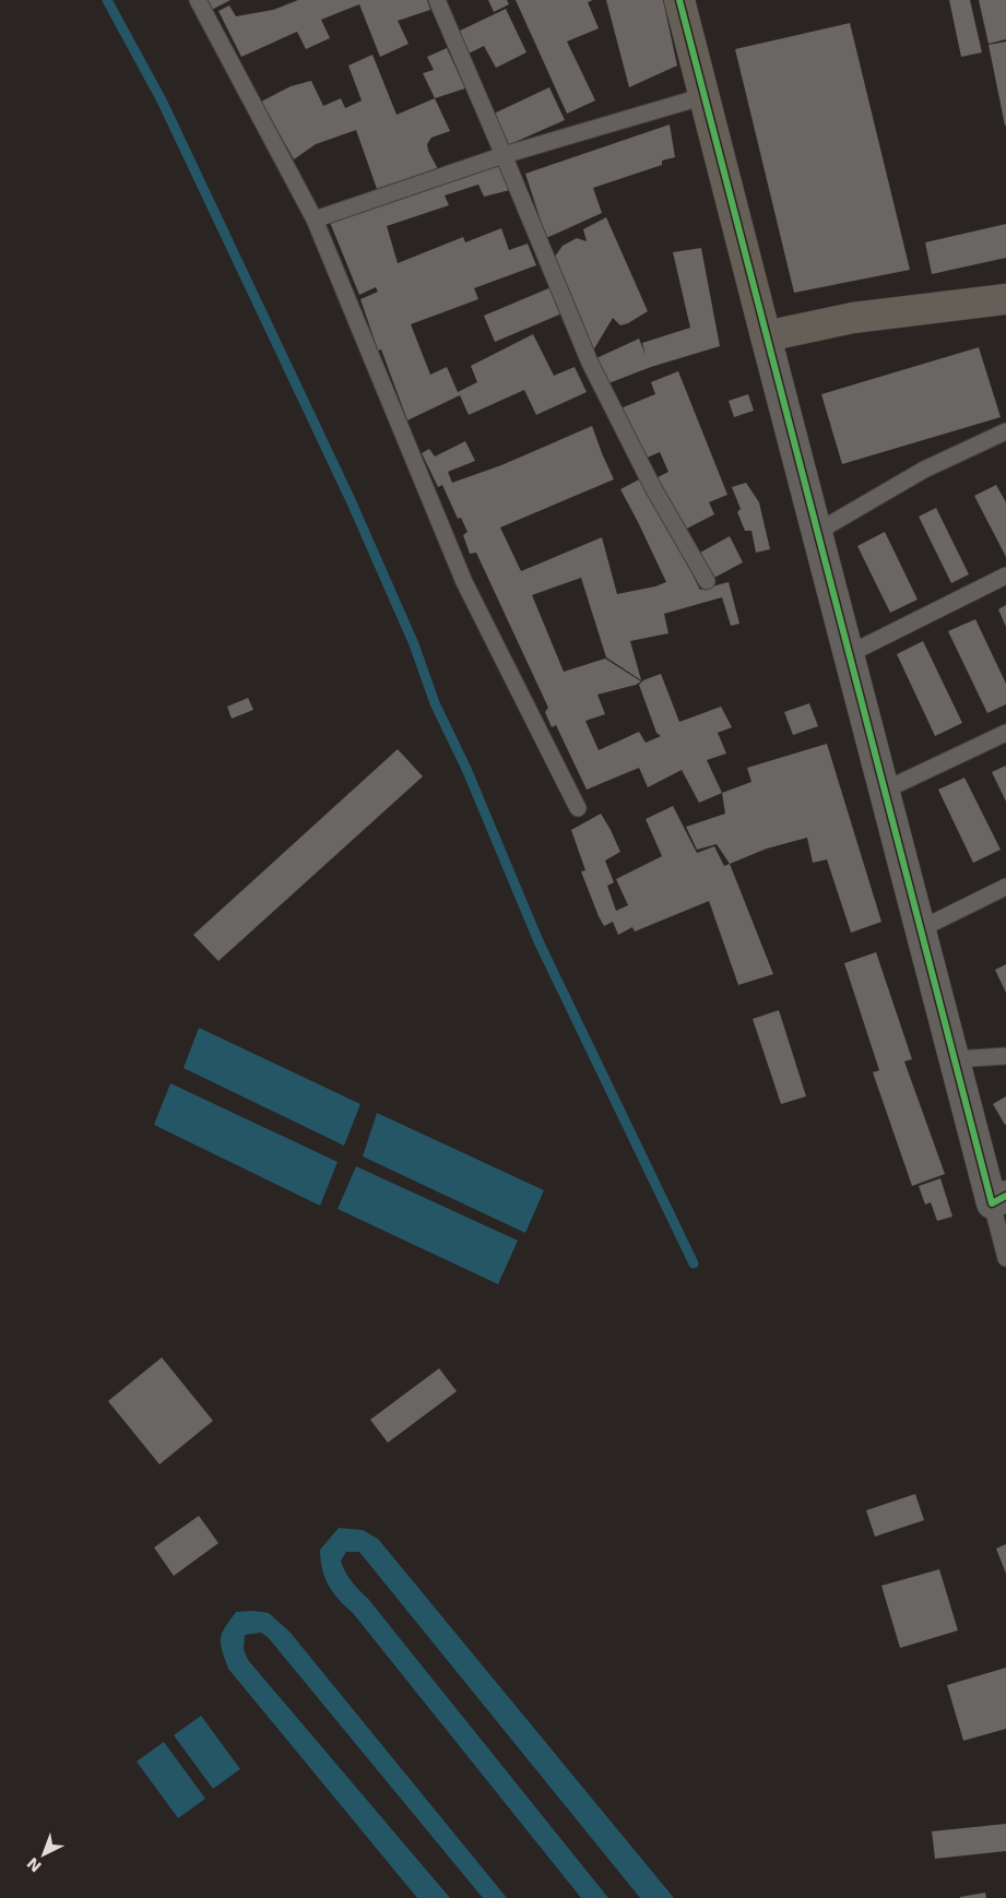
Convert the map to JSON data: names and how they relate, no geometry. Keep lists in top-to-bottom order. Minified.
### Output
{"north":"bottom left"}
